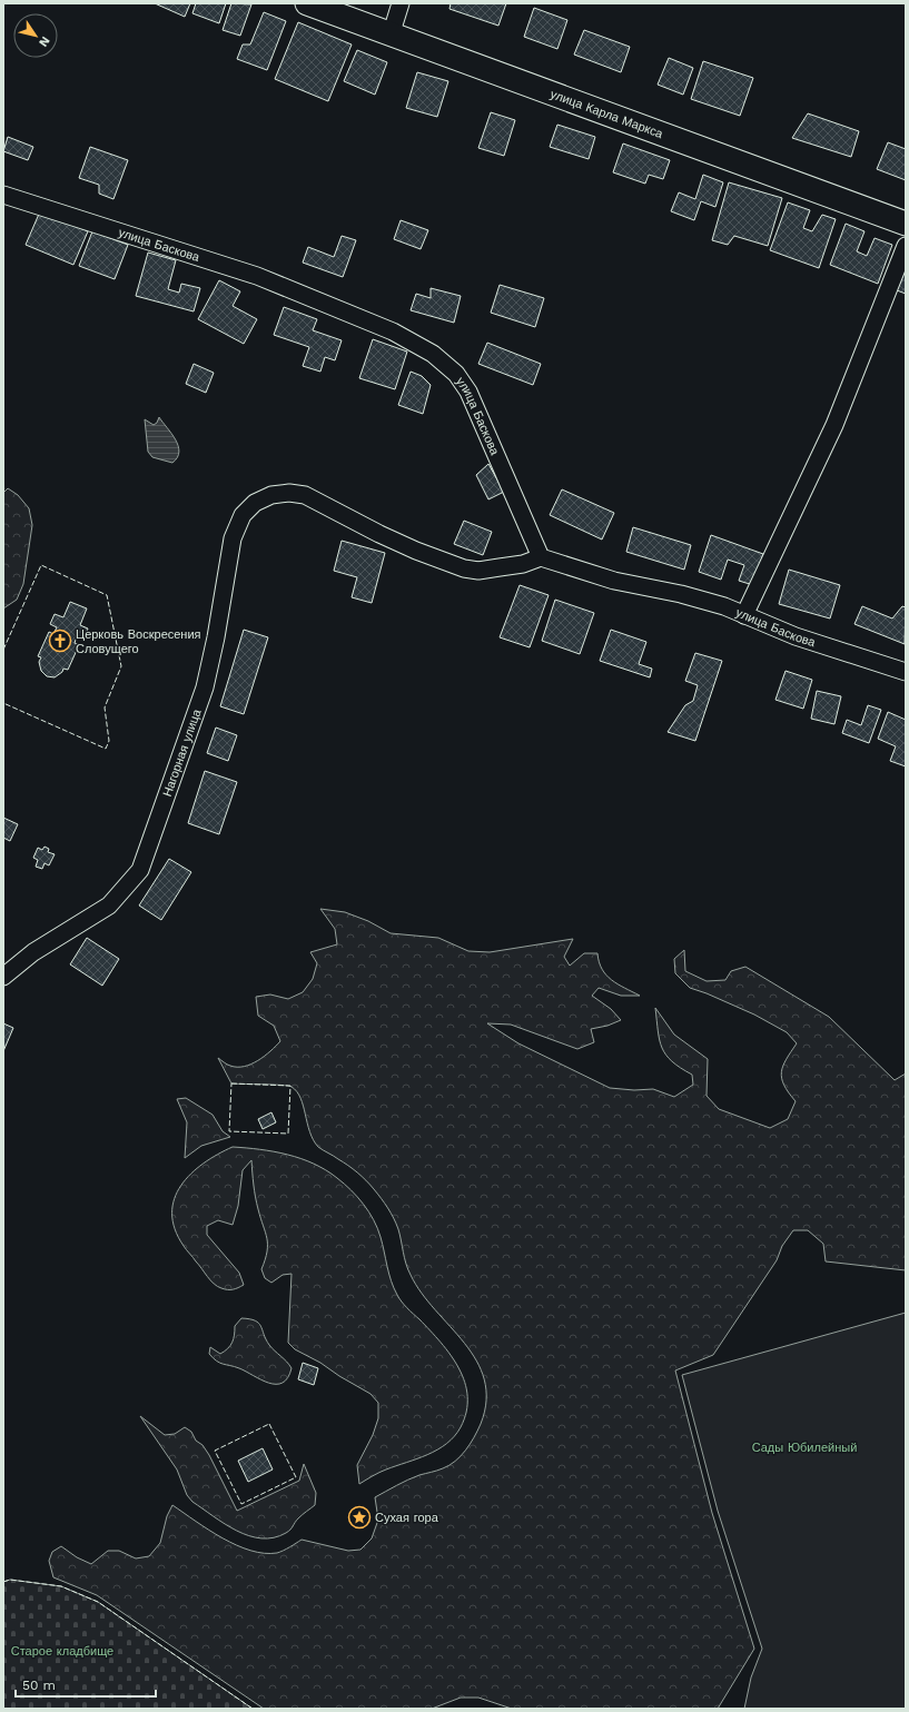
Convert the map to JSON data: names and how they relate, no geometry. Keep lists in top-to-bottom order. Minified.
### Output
{"streets":{"street":["улица Карла Маркса","улица Баскова","Нагорная улица"]},"crossings":[["улица Баскова","Нагорная улица"]],"parks":["Сады Юбилейный","Старое кладбище"],"places":{"church":["Церковь Воскресения Словущего"],"place":["Сухая гора"]},"scale_bar":"50 m","north":"bottom right"}
